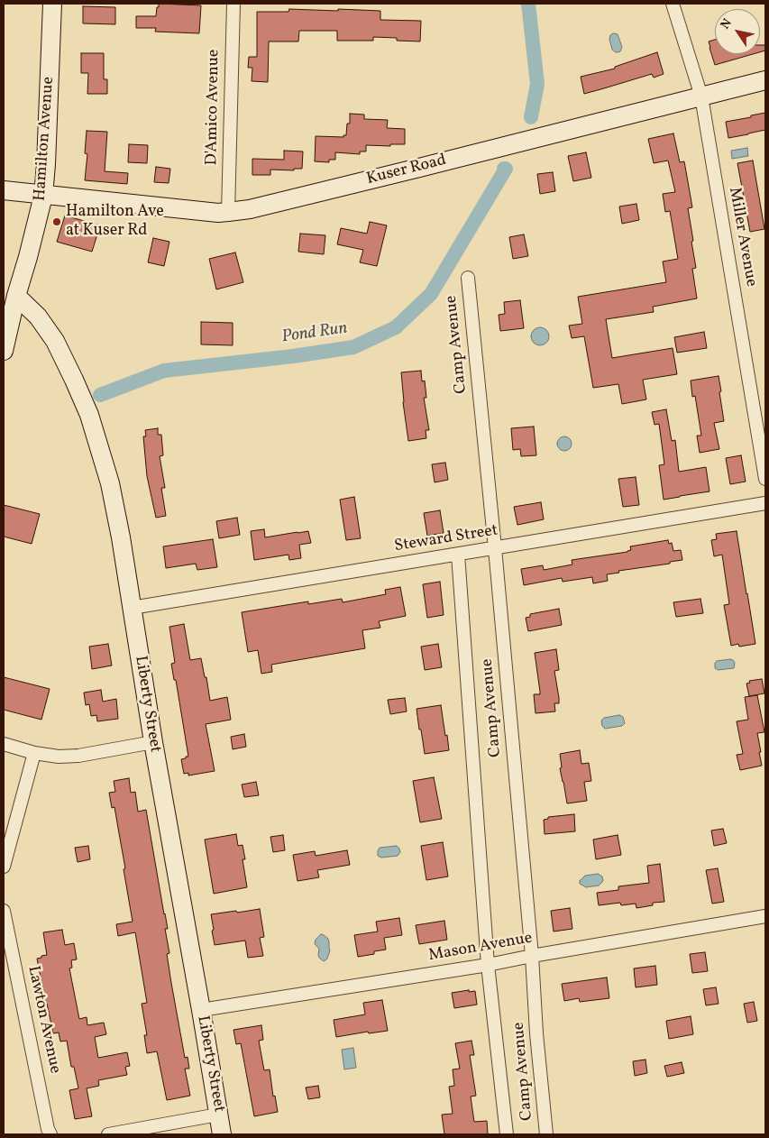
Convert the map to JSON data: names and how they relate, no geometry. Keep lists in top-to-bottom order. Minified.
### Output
{"streets":{"street":["D'Amico Avenue","Hamilton Avenue","Kuser Road","Miller Avenue","Camp Avenue","Steward Street","Liberty Street","Mason Avenue","Lawton Avenue"]},"crossings":[["D'Amico Avenue","Kuser Road"],["Hamilton Avenue","Kuser Road"],["Hamilton Avenue","Liberty Street"],["Kuser Road","Miller Avenue"],["Camp Avenue","Steward Street"],["Camp Avenue","Mason Avenue"],["Steward Street","Liberty Street"],["Liberty Street","Mason Avenue"]],"water":["Pond Run"],"places":["Hamilton Ave at Kuser Rd"],"north":"top left"}
